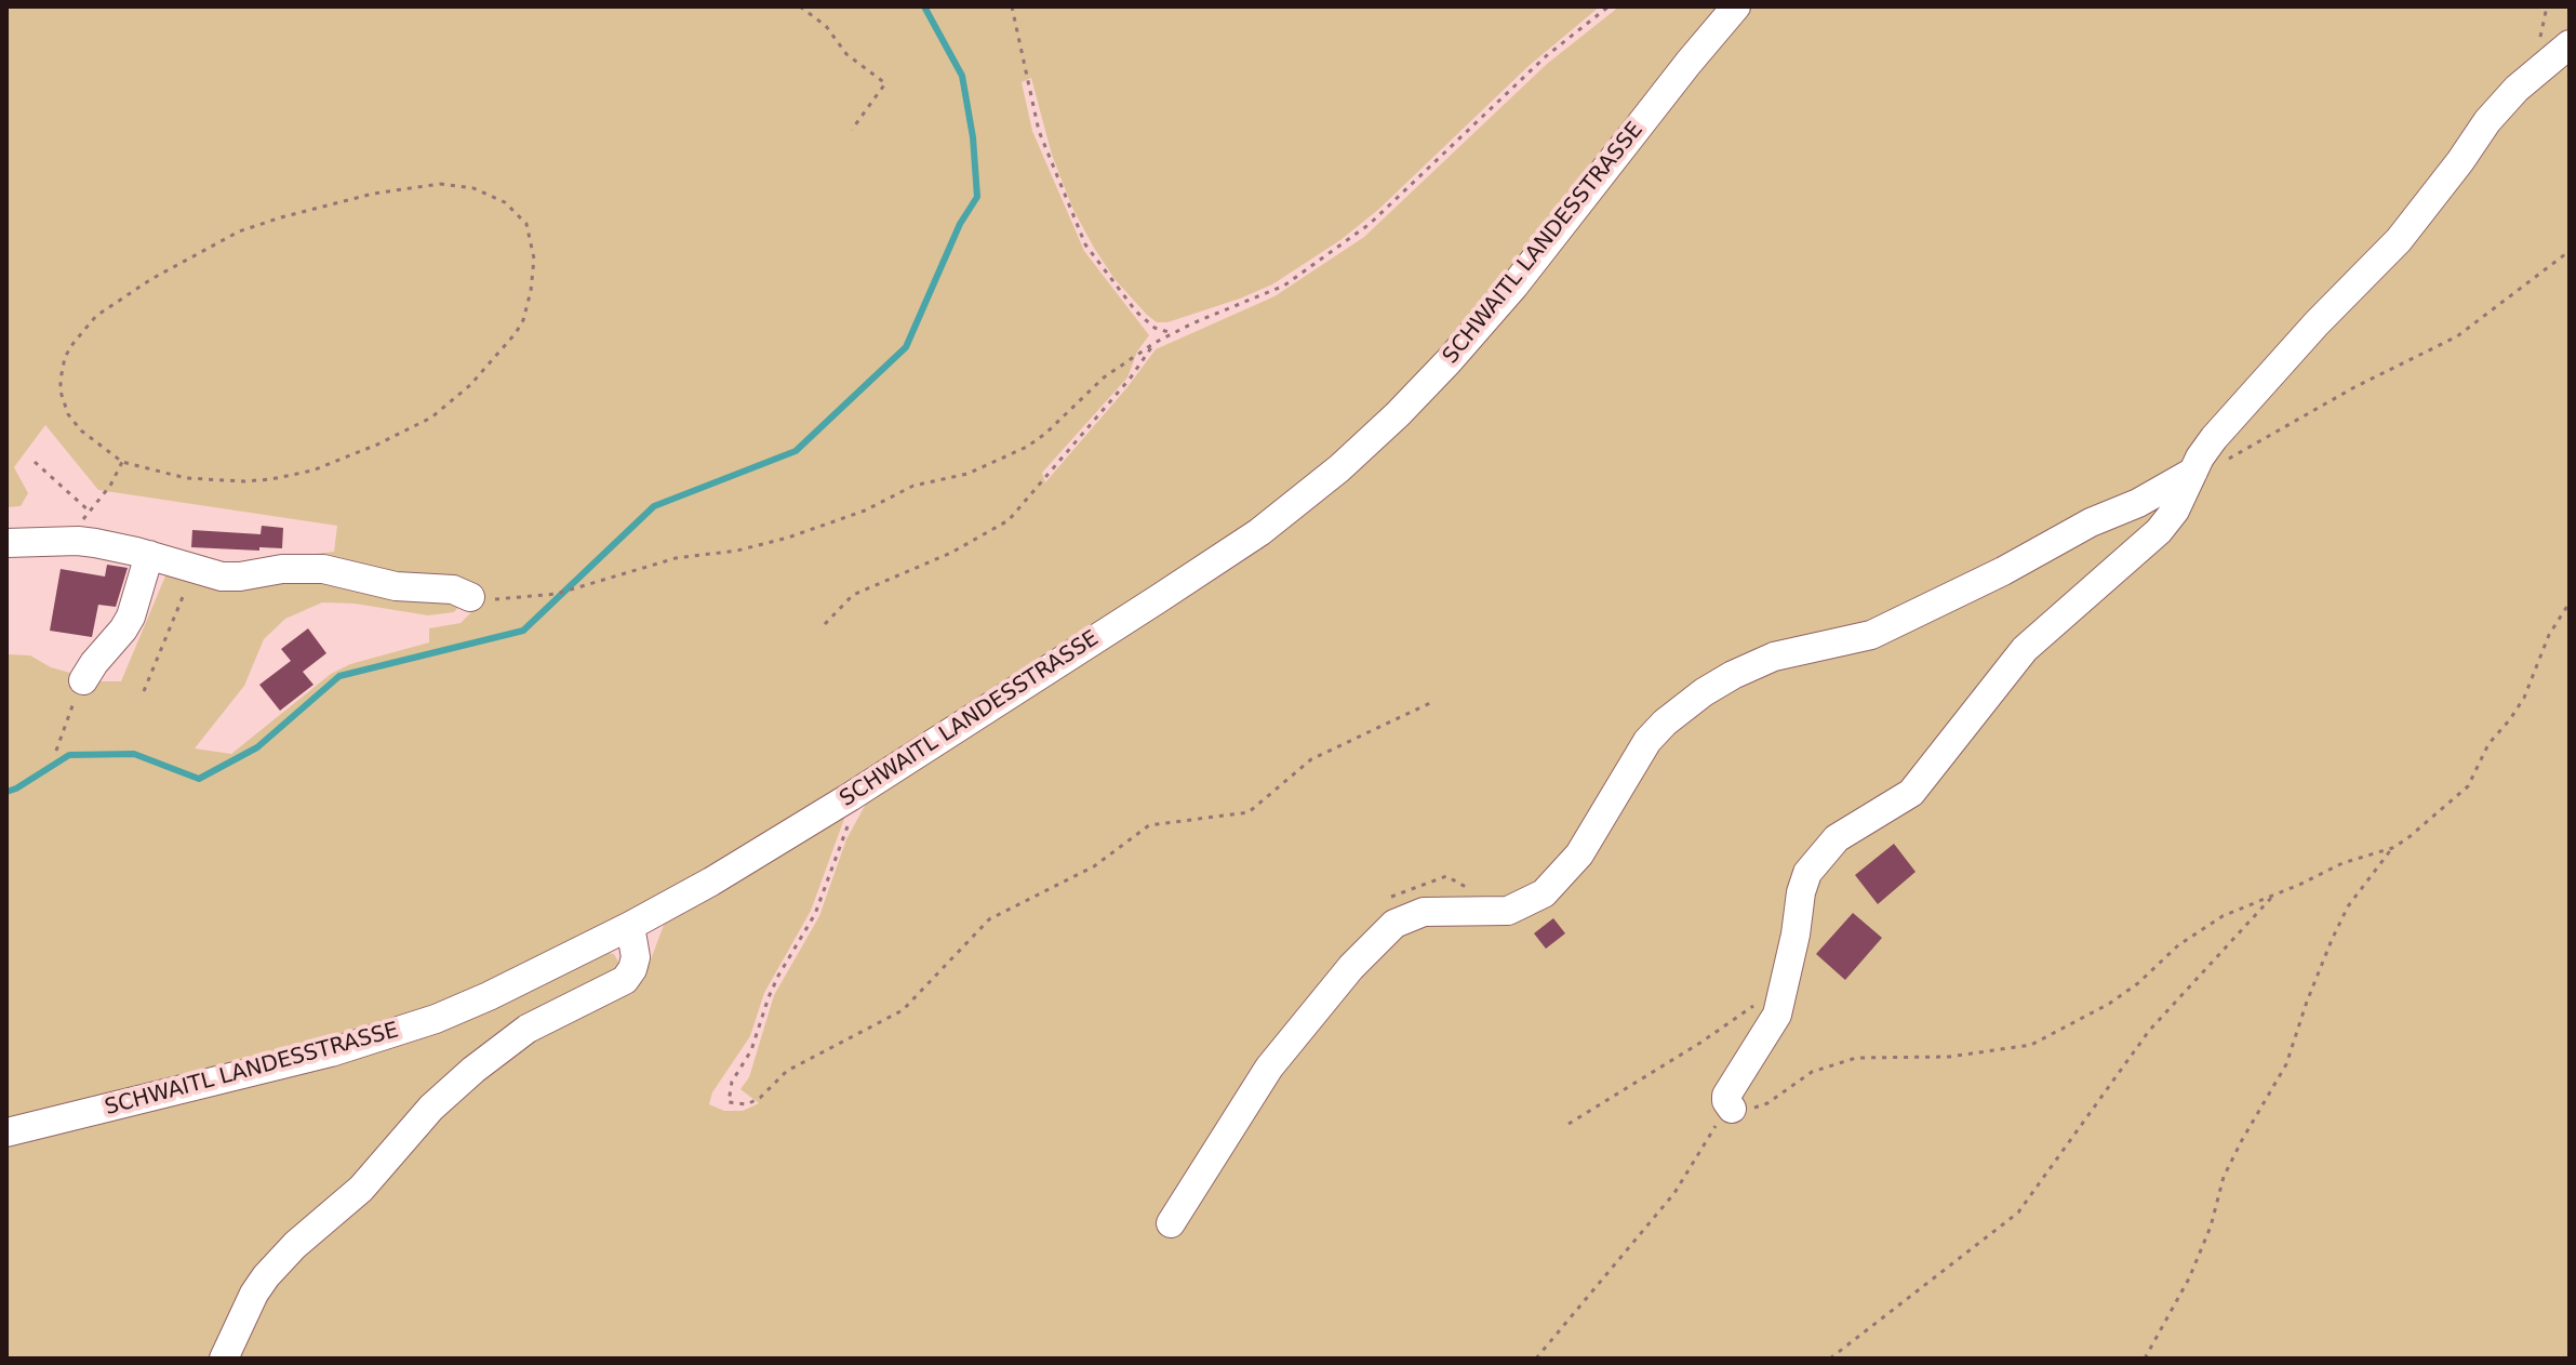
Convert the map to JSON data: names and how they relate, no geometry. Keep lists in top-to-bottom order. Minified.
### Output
{"streets":{"street":["SCHWAITL LANDESSTRASSE"]}}
